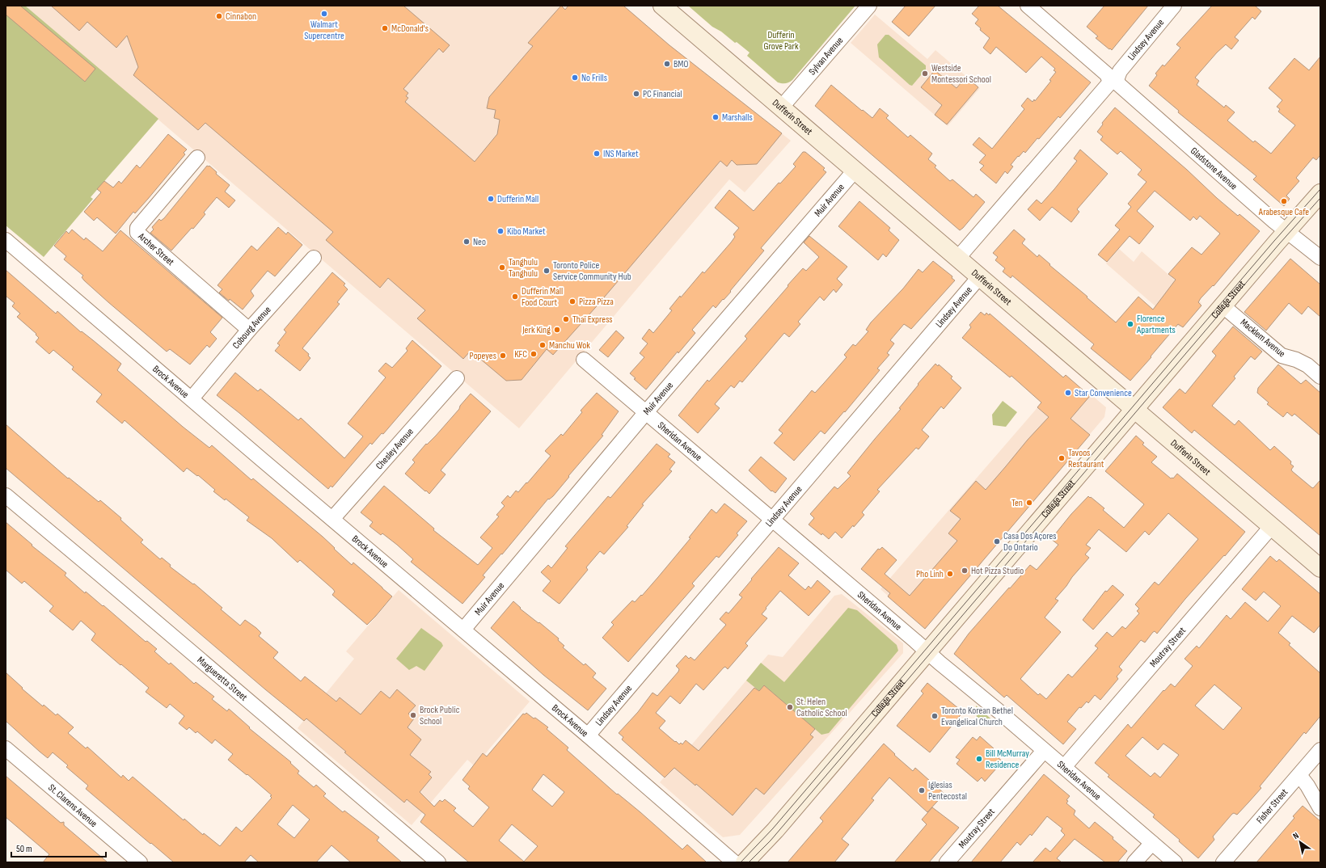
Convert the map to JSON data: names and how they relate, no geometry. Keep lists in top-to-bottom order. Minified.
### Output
{"streets":{"main road":["Dufferin Street","College Street"],"street":["Lindsey Avenue","Sylvan Avenue","Gladstone Avenue","Muir Avenue","Archer Street","Cobourg Avenue","Macklem Avenue","Brock Avenue","Sheridan Avenue","Chesley Avenue","Moutray Street","Margueretta Street","St. Clarens Avenue","Fisher Street"]},"crossings":[["Lindsey Avenue","Dufferin Street"],["Lindsey Avenue","Gladstone Avenue"],["Lindsey Avenue","Brock Avenue"],["Lindsey Avenue","Sheridan Avenue"],["Sylvan Avenue","Dufferin Street"],["Dufferin Street","Muir Avenue"],["Dufferin Street","College Street"],["Dufferin Street","Moutray Street"],["Gladstone Avenue","College Street"],["Muir Avenue","Brock Avenue"],["Muir Avenue","Sheridan Avenue"],["Archer Street","Cobourg Avenue"],["College Street","Macklem Avenue"],["College Street","Sheridan Avenue"],["Cobourg Avenue","Brock Avenue"],["Brock Avenue","Chesley Avenue"],["Sheridan Avenue","Moutray Street"]],"parks":["Dufferin Grove Park"],"places":["Walmart Supercentre","Cinnabon","McDonald's","BMO","Westside Montessori School","No Frills","PC Financial","Marshalls","INS Market","Dufferin Mall","Arabesque Cafe","Kibo Market","Neo","Tanghulu Tanghulu","Toronto Police Service Community Hub","Dufferin Mall Food Court","Pizza Pizza","Thaï Express","Florence Apartments","Jerk King","Manchu Wok","KFC","Popeyes","Star Convenience","Tavoos Restaurant","Ten","Casa Dos Açores Do Ontario","Hot Pizza Studio","Pho Linh","St. Helen Catholic School","Brock Public School","Toronto Korean Bethel Evangelical Church","Bill McMurray Residence","Iglesias Pentecostal"],"scale_bar":"50 m","north":"top left"}
